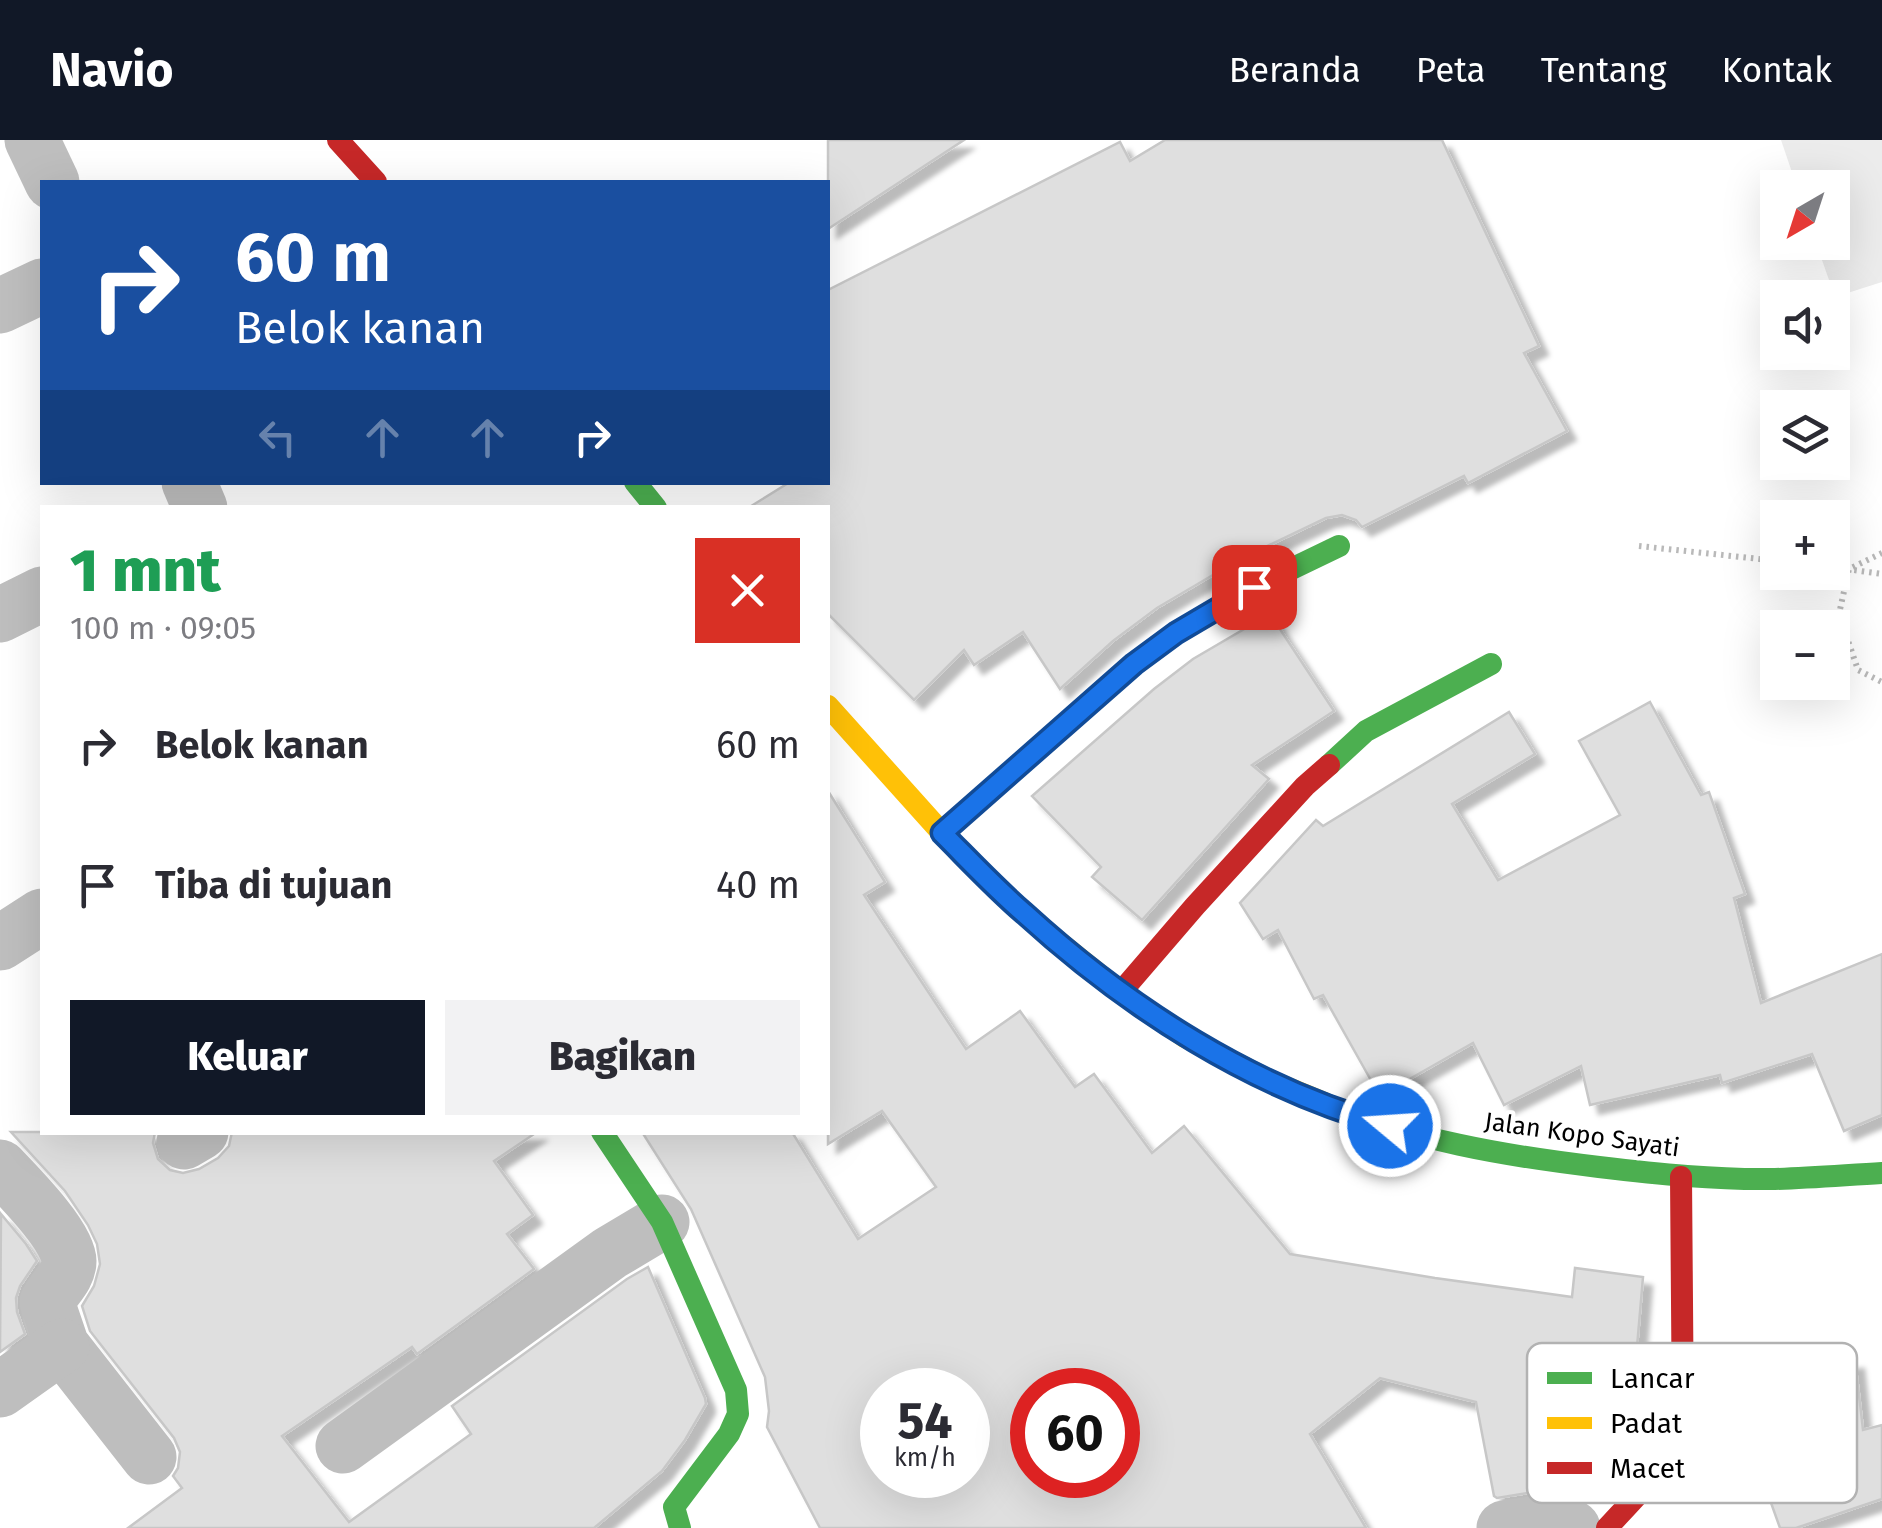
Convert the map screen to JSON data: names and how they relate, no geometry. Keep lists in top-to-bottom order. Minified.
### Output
{"streets":{"street":["Jalan Kopo Sayati"]},"legend":["Lancar","Padat","Macet"],"north":"bottom left","page":{"header":"Navio","nav":["Beranda","Peta","Tentang","Kontak"],"map_buttons":["+","−"],"turn":["60 m","Belok kanan"],"heading":["1 mnt","100 m · 09:05"],"list":[{"name":"Belok kanan","value":"60 m"},{"name":"Tiba di tujuan","value":"40 m"}],"buttons":["Keluar","Bagikan"],"speed":"54 km/h","limit":"60"}}
